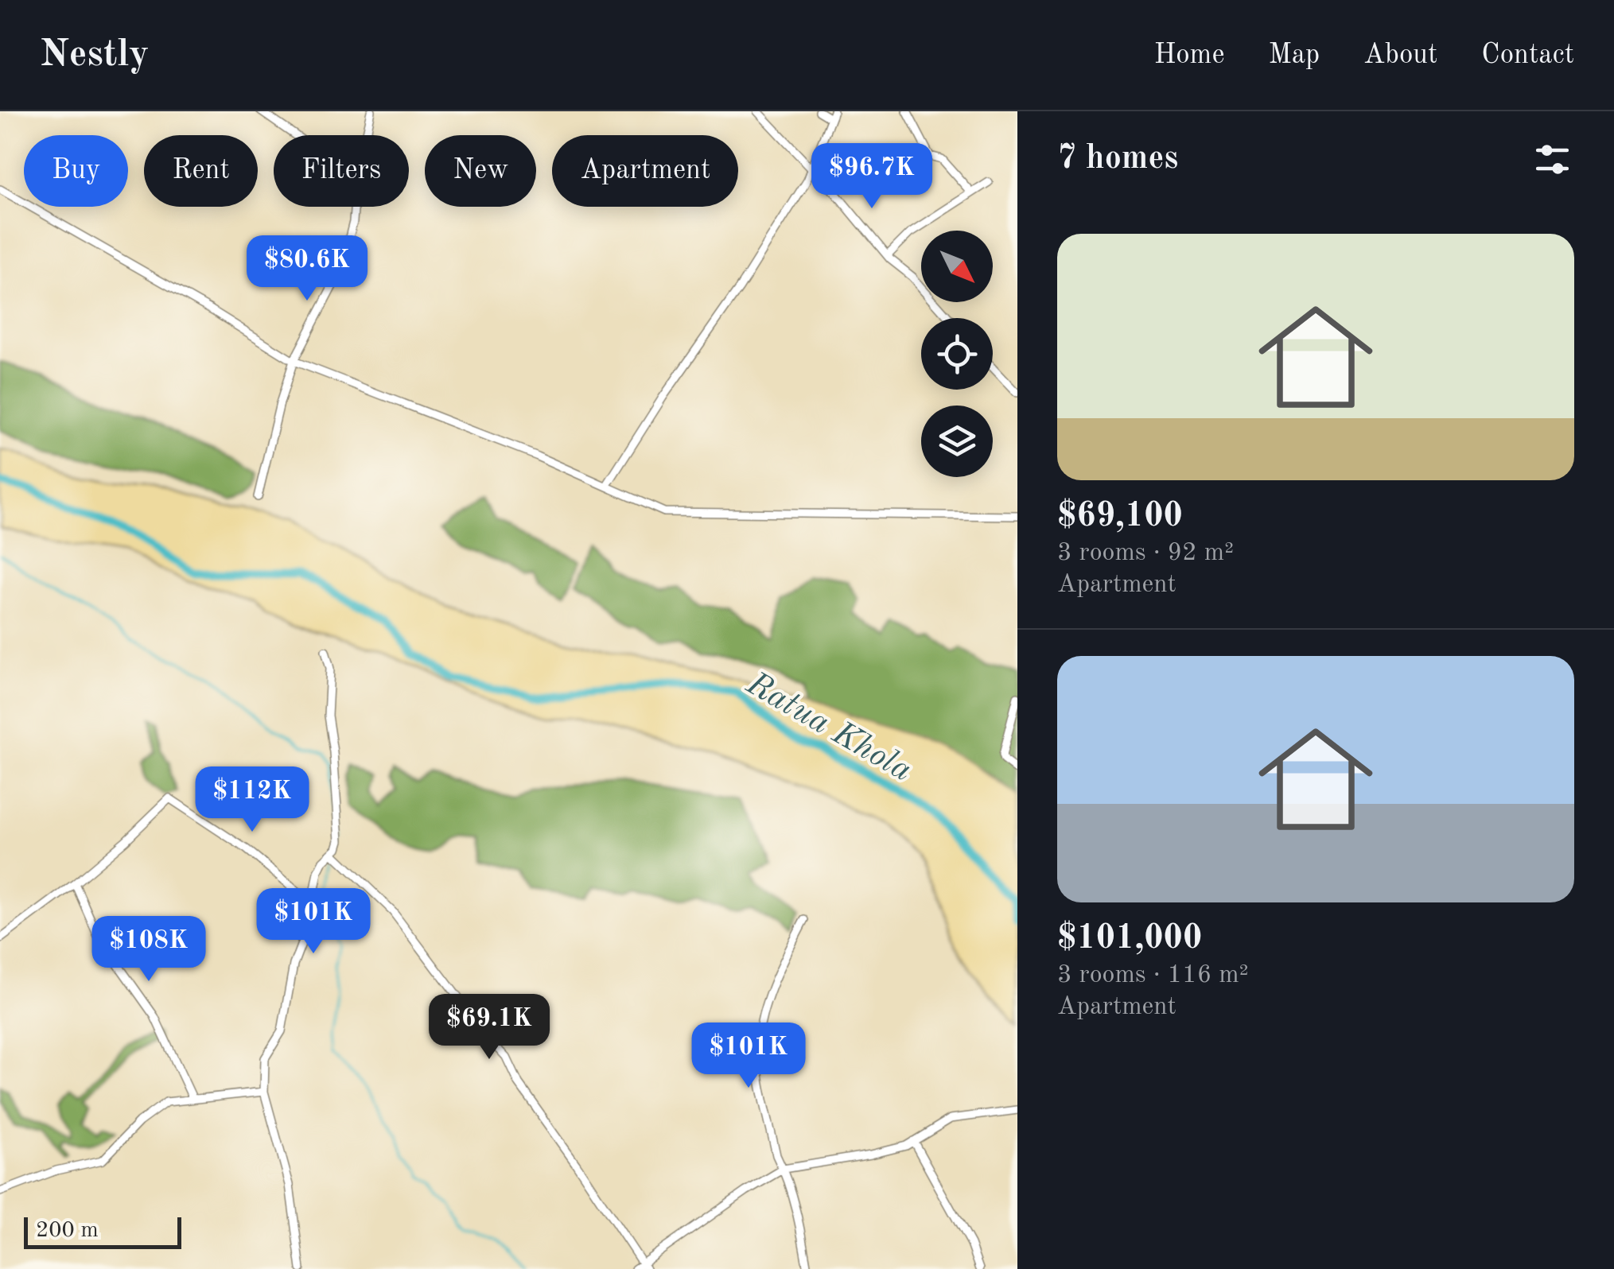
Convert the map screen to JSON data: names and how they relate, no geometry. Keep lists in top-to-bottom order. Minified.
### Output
{"water":["Ratua Khola"],"scale_bar":"200 m","north":"bottom right","page":{"header":"Nestly","nav":["Home","Map","About","Contact"],"heading":"7 homes","chip":["Buy","Rent","Filters","New","Apartment"],"price":["$96.7K","$80.6K","$112K","$101K","$108K","$69.1K","$101K"],"list":[{"name":"$69,100","note":"3 rooms · 92 m² · Apartment"},{"name":"$101,000","note":"3 rooms · 116 m² · Apartment"}],"scale":"200 m"}}
